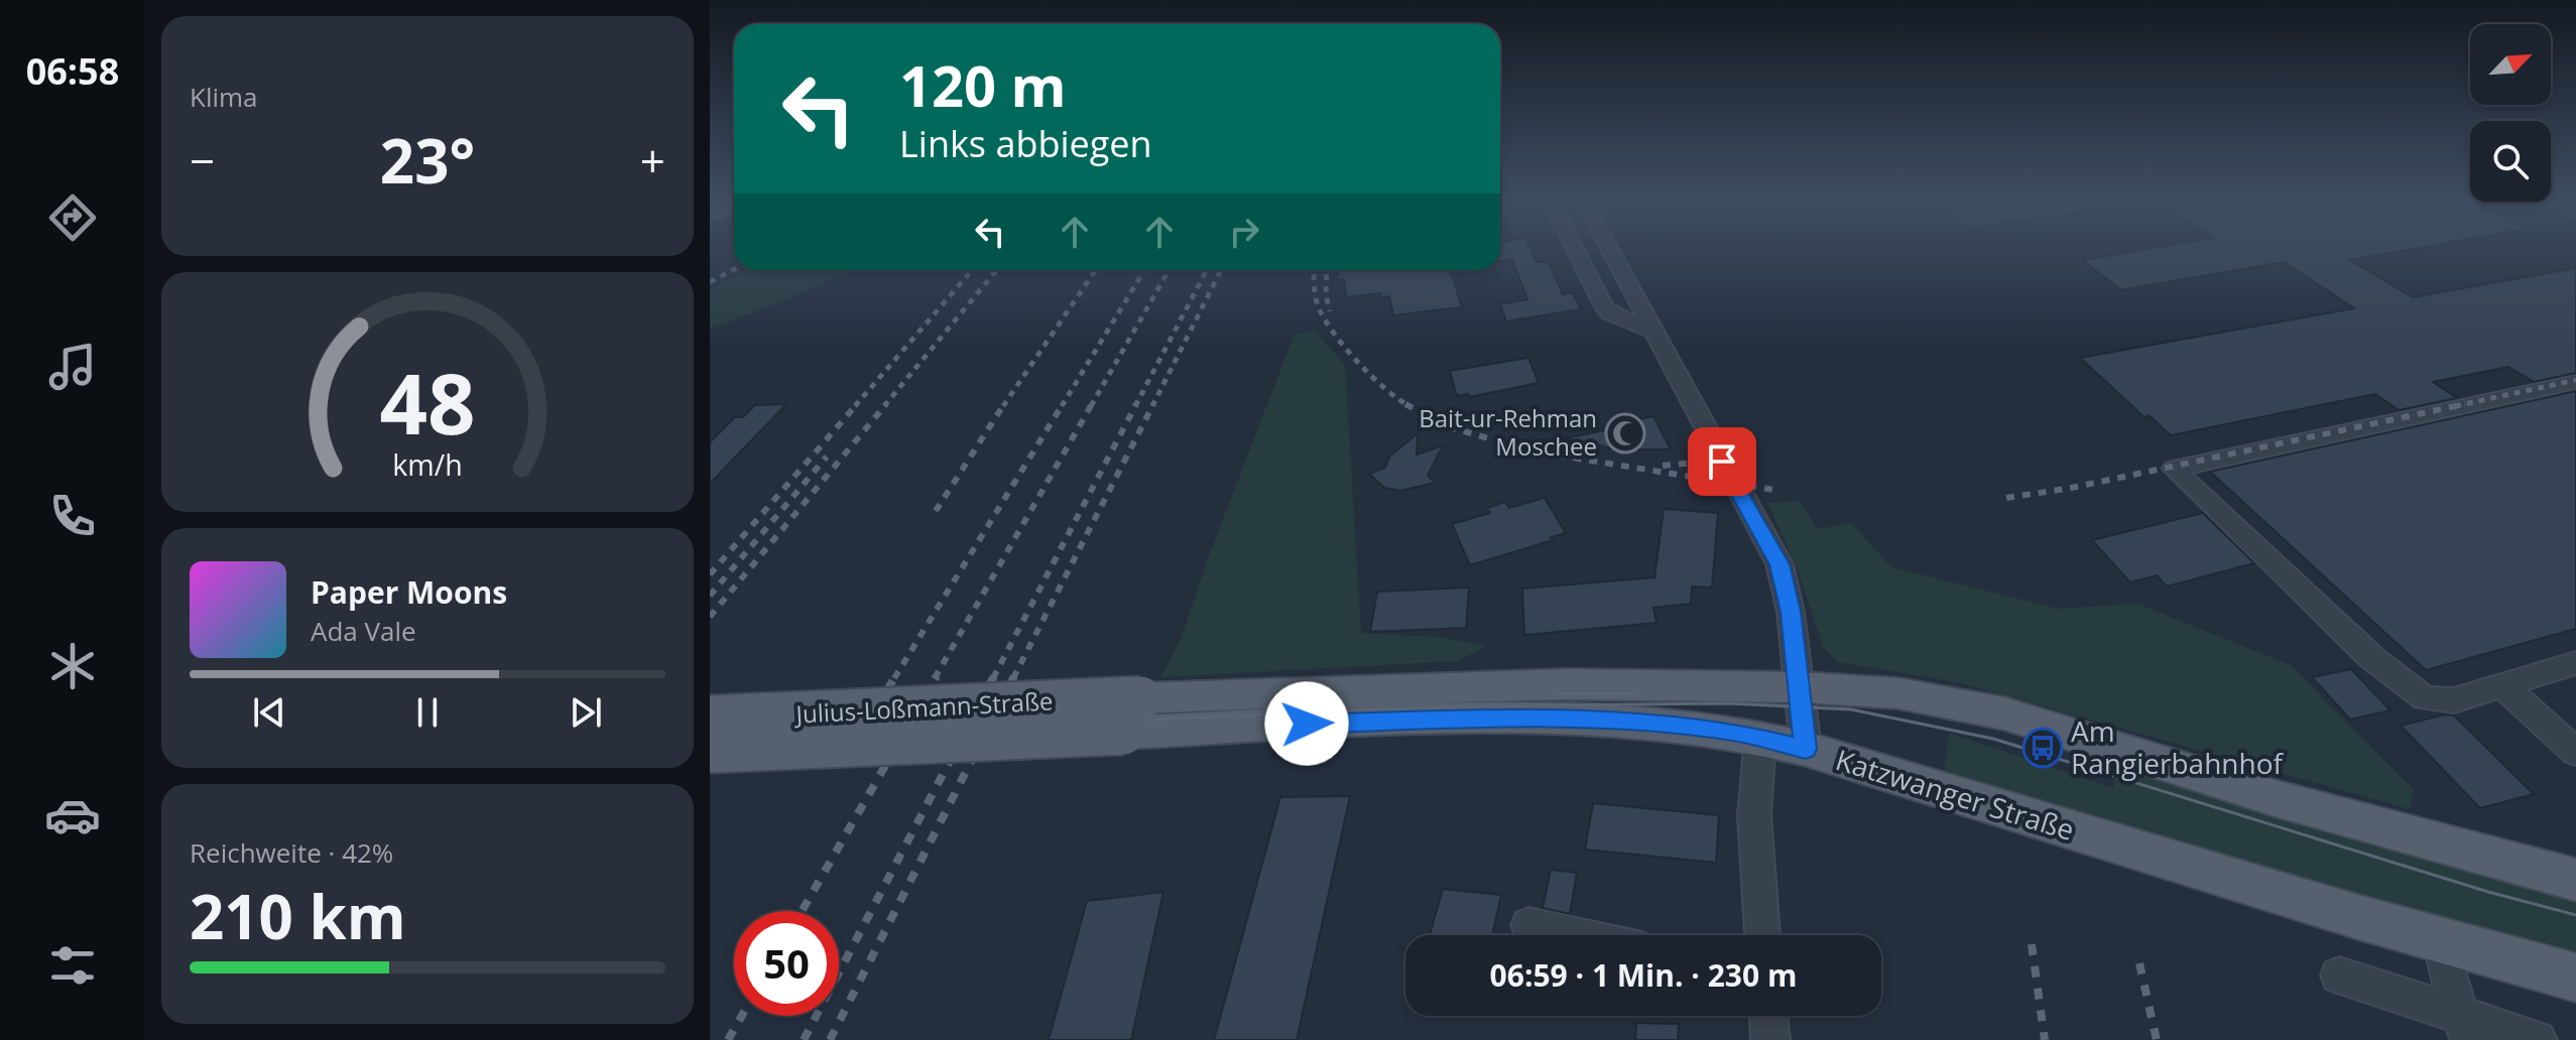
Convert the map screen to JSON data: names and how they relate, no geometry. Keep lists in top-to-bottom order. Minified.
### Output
{"streets":{"main road":["Julius-Loßmann-Straße","Katzwanger Straße"]},"crossings":[["Julius-Loßmann-Straße","Katzwanger Straße"]],"places":{"mosque":["Bait-ur-Rehman Moschee"],"bus stop":["Am Rangierbahnhof"]},"north":"top right","page":{"tabs":"06:58","tile":["Klima",["Reichweite · 42%","210 km"]],"turn":["120 m","Links abbiegen"],"heat":["−","23°","+"],"song":["Paper Moons","Ada Vale"],"limit":"50","trip":"06:59 · 1 Min. · 230 m","gauge":["48","km/h"]}}
